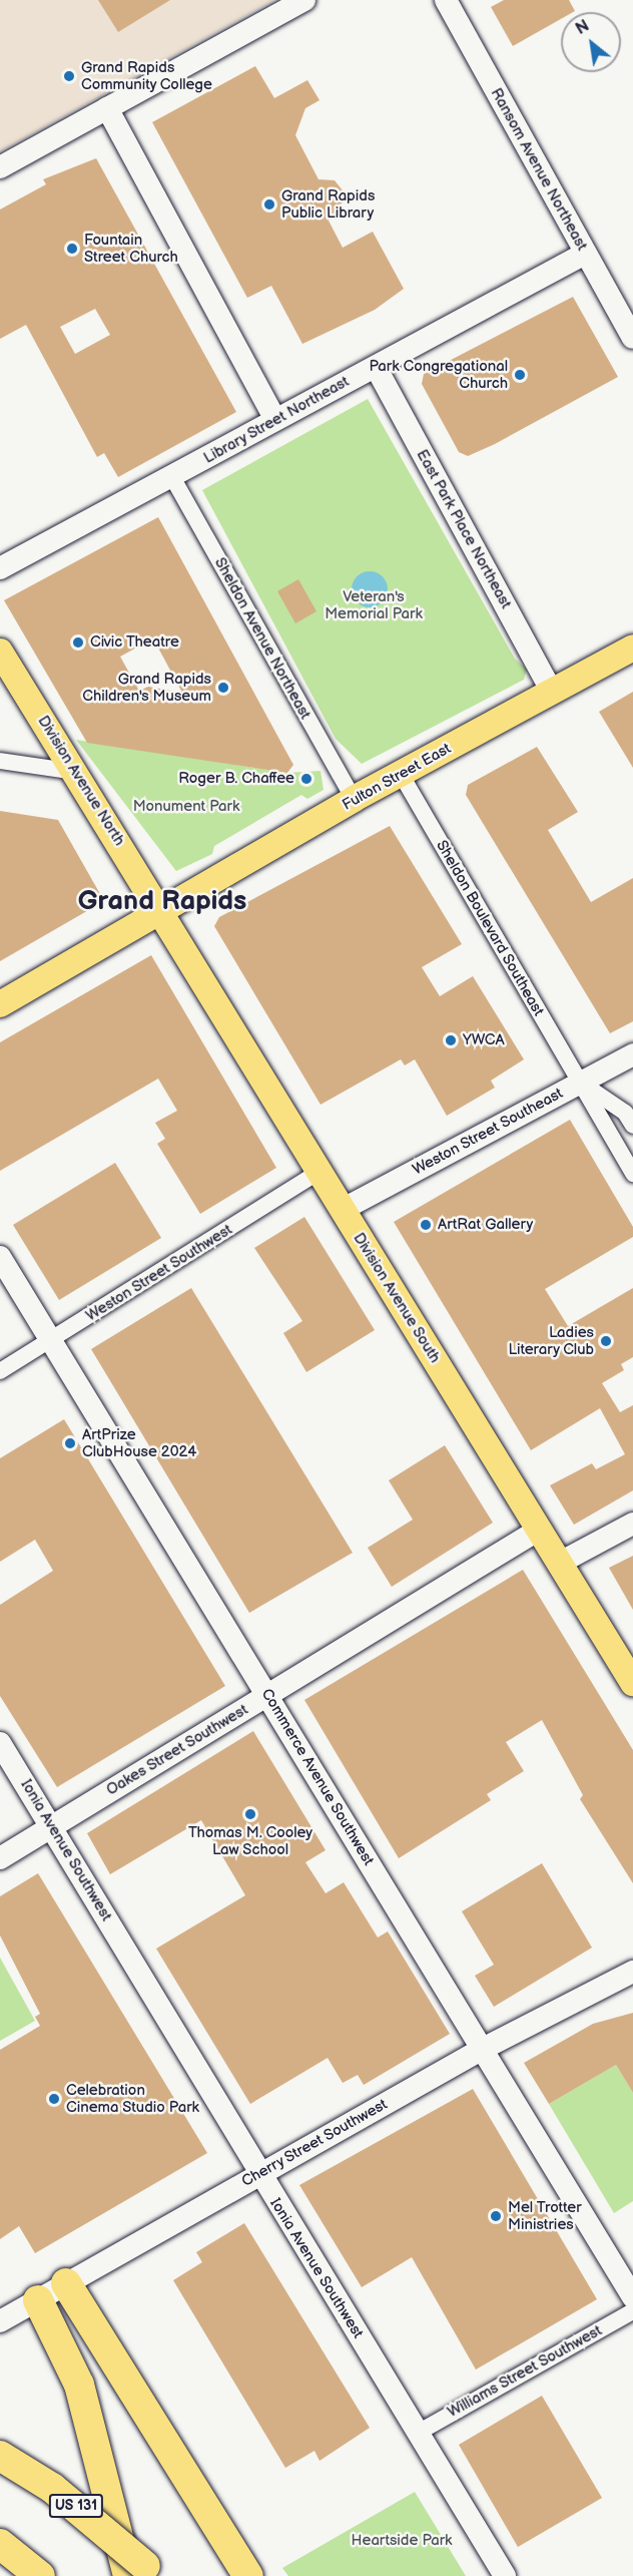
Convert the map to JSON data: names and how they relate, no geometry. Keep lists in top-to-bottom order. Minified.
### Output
{"streets":{"highway":["US 131"],"main road":["Fulton Street East","Division Avenue North","Division Avenue South"],"street":["Ransom Avenue Northeast","Library Street Northeast","East Park Place Northeast","Sheldon Avenue Northeast","Sheldon Boulevard Southeast","Weston Street Southeast","Weston Street Southwest","Oakes Street Southwest","Commerce Avenue Southwest","Ionia Avenue Southwest","Cherry Street Southwest","Williams Street Southwest"]},"crossings":[["Ransom Avenue Northeast","Library Street Northeast"],["Library Street Northeast","East Park Place Northeast"],["Library Street Northeast","Sheldon Avenue Northeast"],["East Park Place Northeast","Fulton Street East"],["Sheldon Avenue Northeast","Fulton Street East"],["Fulton Street East","Division Avenue North"],["Fulton Street East","Sheldon Boulevard Southeast"],["Fulton Street East","Division Avenue South"],["Division Avenue North","Division Avenue South"],["Sheldon Boulevard Southeast","Weston Street Southeast"],["Weston Street Southeast","Division Avenue South"],["Weston Street Southwest","Division Avenue South"],["Weston Street Southwest","Commerce Avenue Southwest"],["Division Avenue South","Oakes Street Southwest"],["Oakes Street Southwest","Commerce Avenue Southwest"],["Oakes Street Southwest","Ionia Avenue Southwest"],["Commerce Avenue Southwest","Cherry Street Southwest"],["Ionia Avenue Southwest","Cherry Street Southwest"],["Ionia Avenue Southwest","Williams Street Southwest"]],"districts":["Grand Rapids"],"parks":["Veteran's Memorial Park","Monument Park","Heartside Park"],"places":["Grand Rapids Community College","Grand Rapids Public Library","Fountain Street Church","Park Congregational Church","Civic Theatre","Grand Rapids Children's Museum","Roger B. Chaffee","YWCA","ArtRat Gallery","Ladies Literary Club","ArtPrize ClubHouse 2024","Thomas M. Cooley Law School","Celebration Cinema Studio Park","Mel Trotter Ministries"],"north":"top left"}
